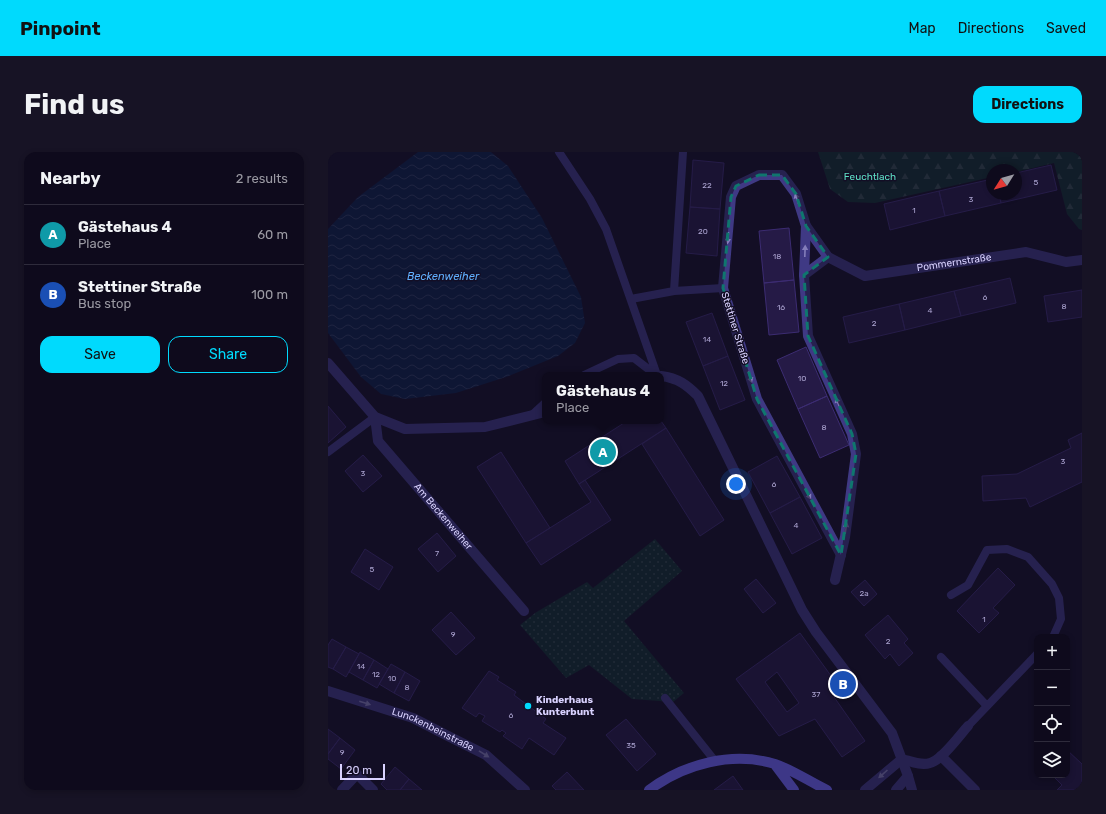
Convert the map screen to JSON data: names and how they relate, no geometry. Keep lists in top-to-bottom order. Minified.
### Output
{"streets":{"street":["Pommernstraße","Stettiner Straße","Am Beckenweiher","Lunckenbeinstraße"]},"crossings":[["Pommernstraße","Stettiner Straße"]],"one_way":["Lunckenbeinstraße"],"water":["Beckenweiher"],"parks":["Feuchtlach"],"places":["Kinderhaus Kunterbunt"],"house_numbers":["5","22","3","1","20","18","6","8","16","4","2","14","10","12","8","3","3","6","4","7","5","2a","1","9","2","14","12","10","8","37","6","35","9"],"scale_bar":"20 m","north":"bottom left","page":{"header":"Pinpoint","nav":["Map","Directions","Saved"],"buttons":["Directions",["Save","Share"]],"title":"Find us","heading":["Nearby","2 results"],"list":[{"mark":"A","name":"Gästehaus 4","note":"Place","value":"60 m"},{"mark":"B","name":"Stettiner Straße","note":"Bus stop","value":"100 m"}],"popup":["Gästehaus 4","Place"],"pins":["A","B"],"map_buttons":["+","−"],"scale":"20 m"}}
